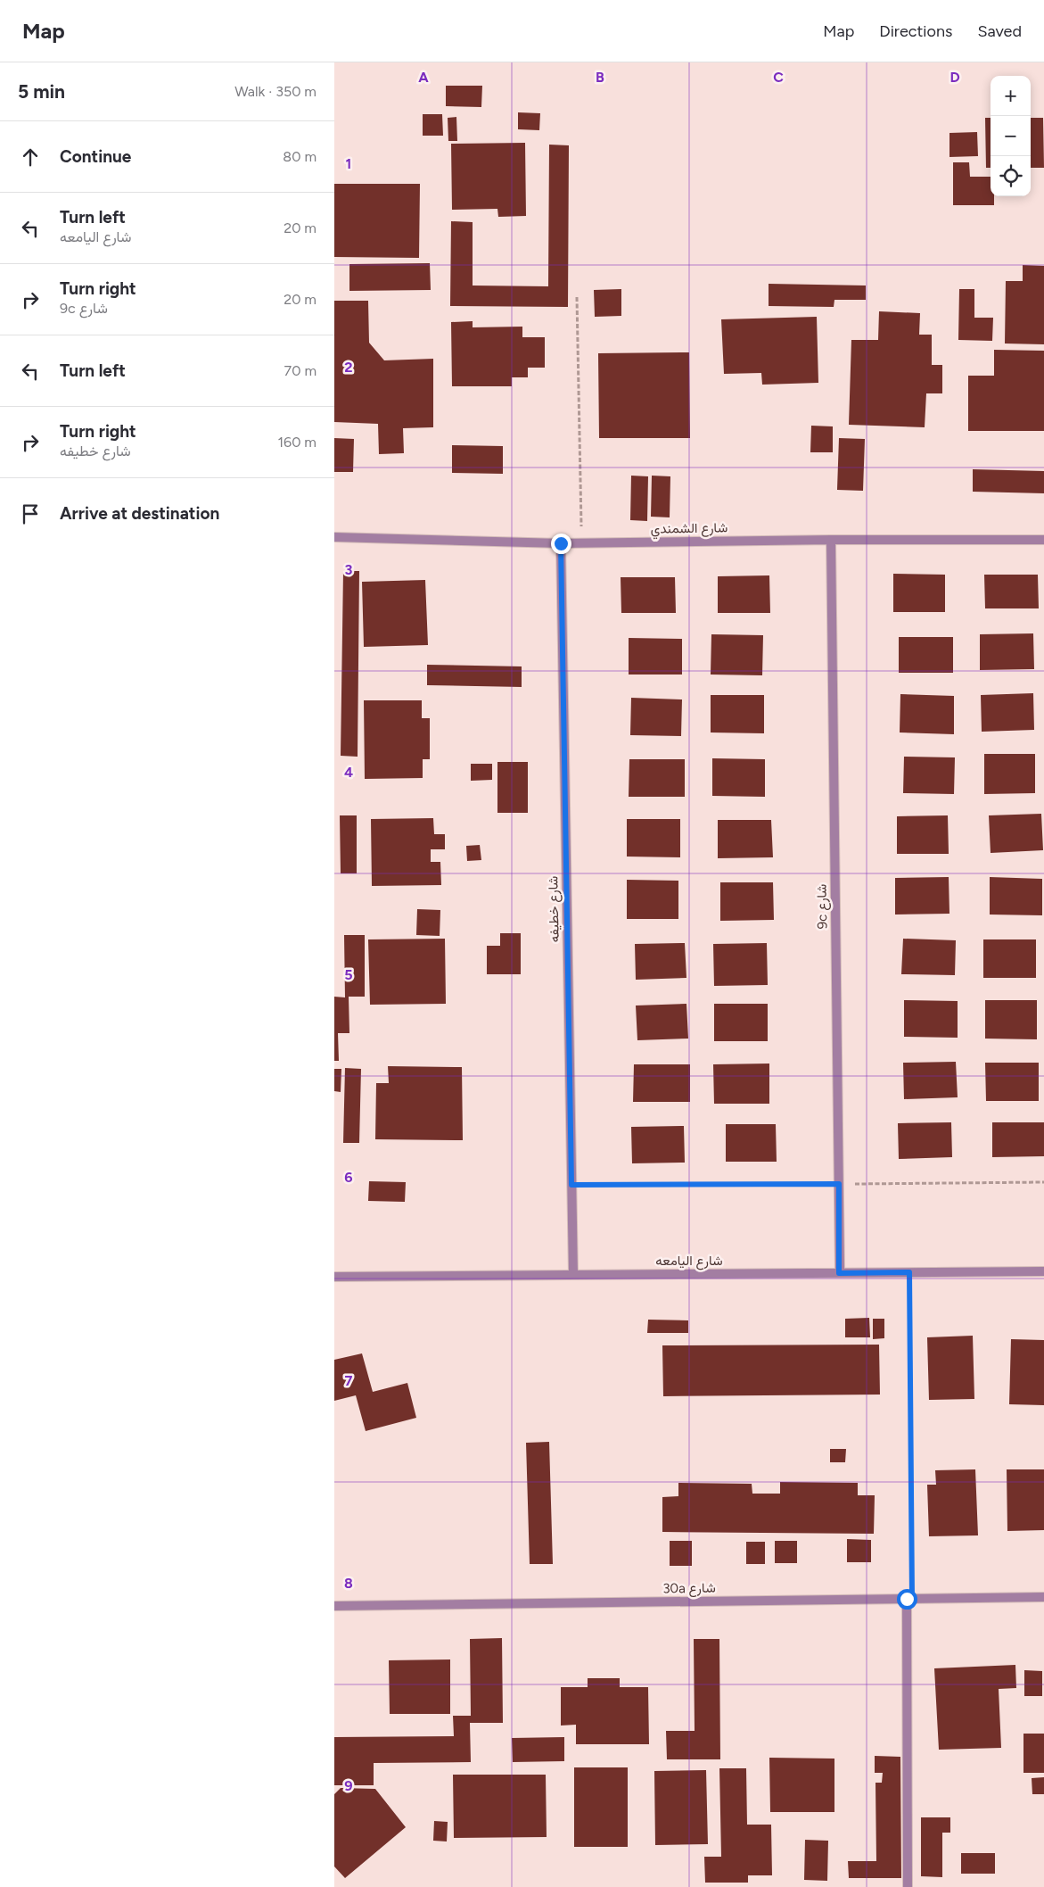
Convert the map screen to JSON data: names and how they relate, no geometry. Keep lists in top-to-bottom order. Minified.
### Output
{"streets":{"street":["شارع الشمندي","9c شارع","شارع خطيفه","شارع اليامعه","30a شارع"]},"crossings":[["شارع الشمندي","9c شارع"],["شارع الشمندي","شارع خطيفه"],["9c شارع","شارع اليامعه"],["شارع خطيفه","شارع اليامعه"]],"page":{"header":"Map","nav":["Map","Directions","Saved"],"heading":["5 min","Walk · 350 m"],"map_buttons":["+","−"],"list":[["Continue","80 m"],["Turn left","شارع اليامعه","20 m"],["Turn right","9c شارع","20 m"],["Turn left","70 m"],["Turn right","شارع خطيفه","160 m"],"Arrive at destination"]},"grid":{"columns":["A","B","C","D"],"rows":["1","2","3","4","5","6","7","8","9"]}}
